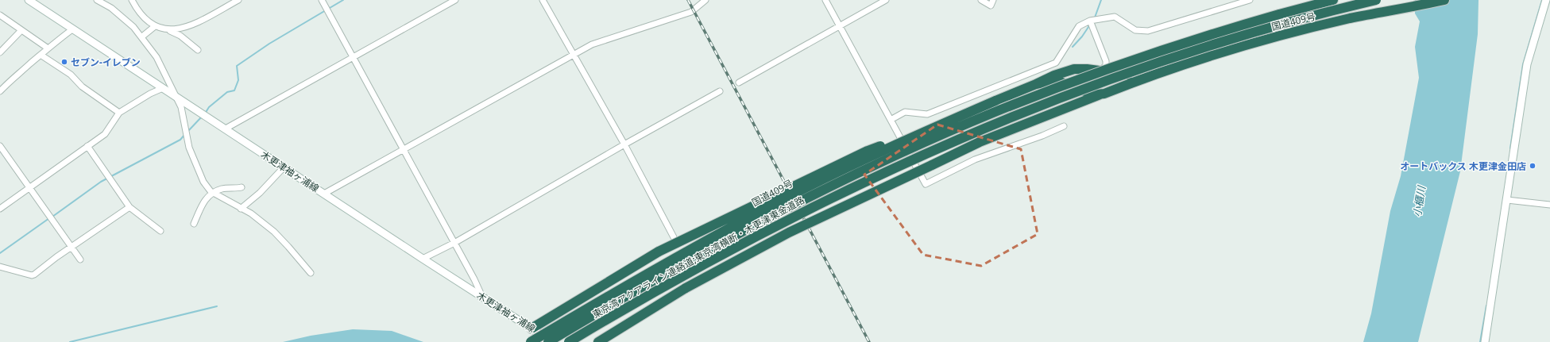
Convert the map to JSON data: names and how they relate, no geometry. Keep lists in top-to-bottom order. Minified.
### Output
{"streets":{"highway":["国道409号","東京湾アクアライン連絡道;東京湾横断・木更津東金道路"],"main road":["木更津袖ヶ浦線"]},"water":["小櫃川"],"places":["セブン-イレブン","オートバックス 木更津金田店"]}
